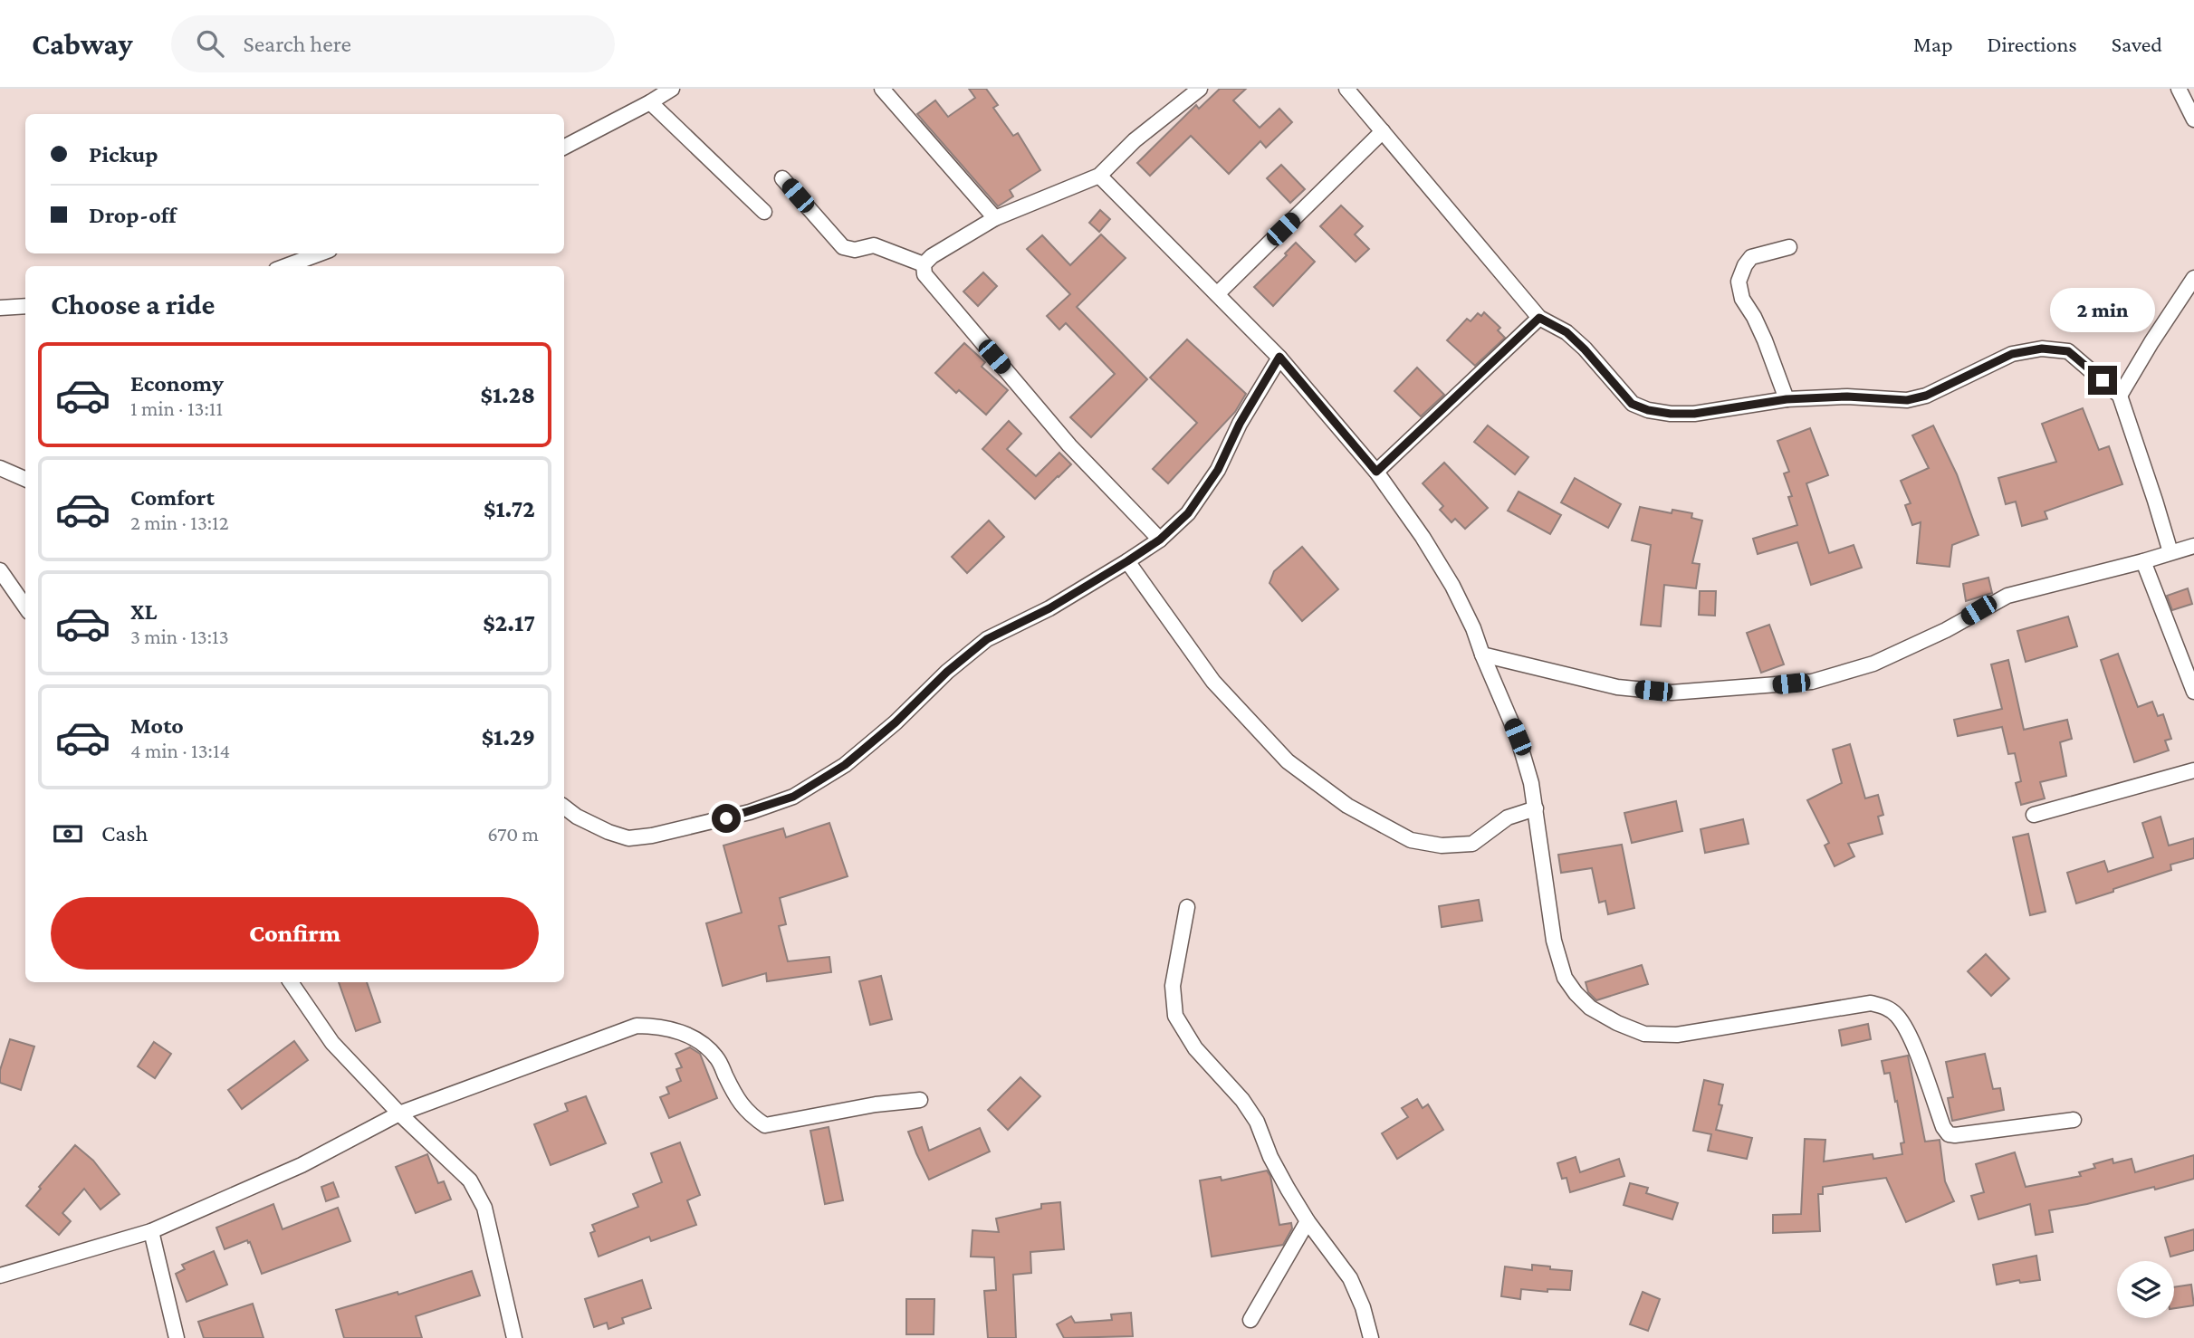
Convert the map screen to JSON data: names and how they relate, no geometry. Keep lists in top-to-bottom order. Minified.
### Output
{"page":{"header":"Cabway","search":"Search here","nav":["Map","Directions","Saved"],"banner":["Pickup","Drop-off"],"heading":"Choose a ride","bubble":"2 min","list":[{"name":"Economy","note":"1 min · 13:11","value":"$1.28"},{"name":"Comfort","note":"2 min · 13:12","value":"$1.72"},{"name":"XL","note":"3 min · 13:13","value":"$2.17"},{"name":"Moto","note":"4 min · 13:14","value":"$1.29"}],"pay":["Cash","670 m"],"buttons":"Confirm"}}
